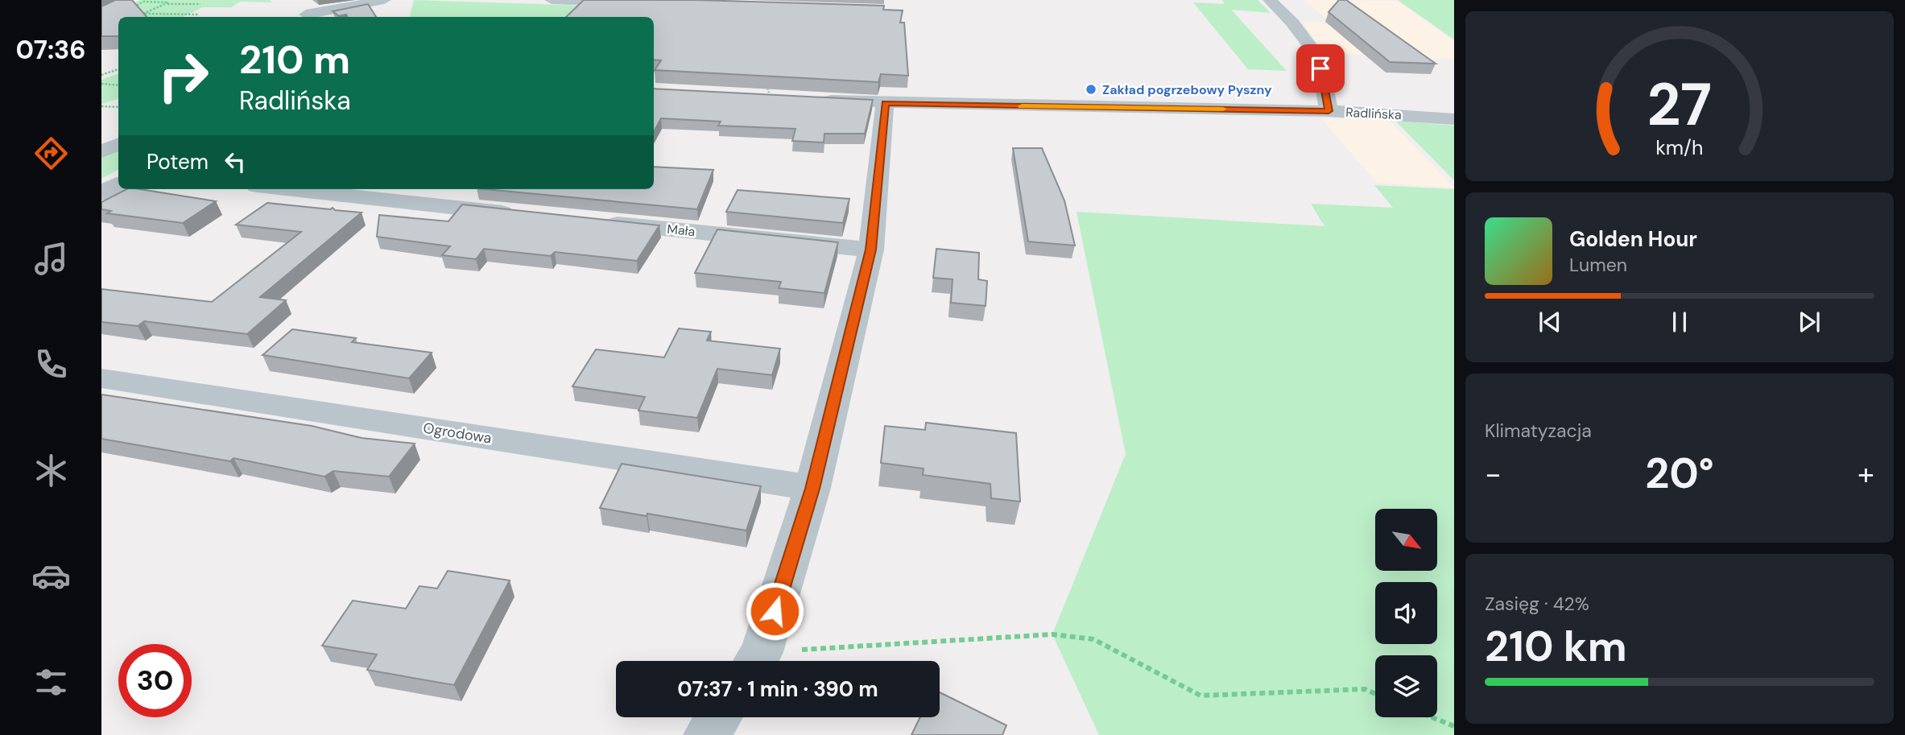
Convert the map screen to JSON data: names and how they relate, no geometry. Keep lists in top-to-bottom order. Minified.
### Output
{"streets":{"street":["Radlińska","Mała","Ogrodowa"]},"places":["Zakład pogrzebowy Pyszny"],"north":"bottom right","page":{"tabs":"07:36","turn":["210 m","Radlińska"],"then":"Potem","song":["Golden Hour","Lumen"],"tile":["Klimatyzacja",["Zasięg · 42%","210 km"]],"heat":["−","20°","+"],"limit":"30","trip":"07:37 · 1 min · 390 m","gauge":["27","km/h"]}}
